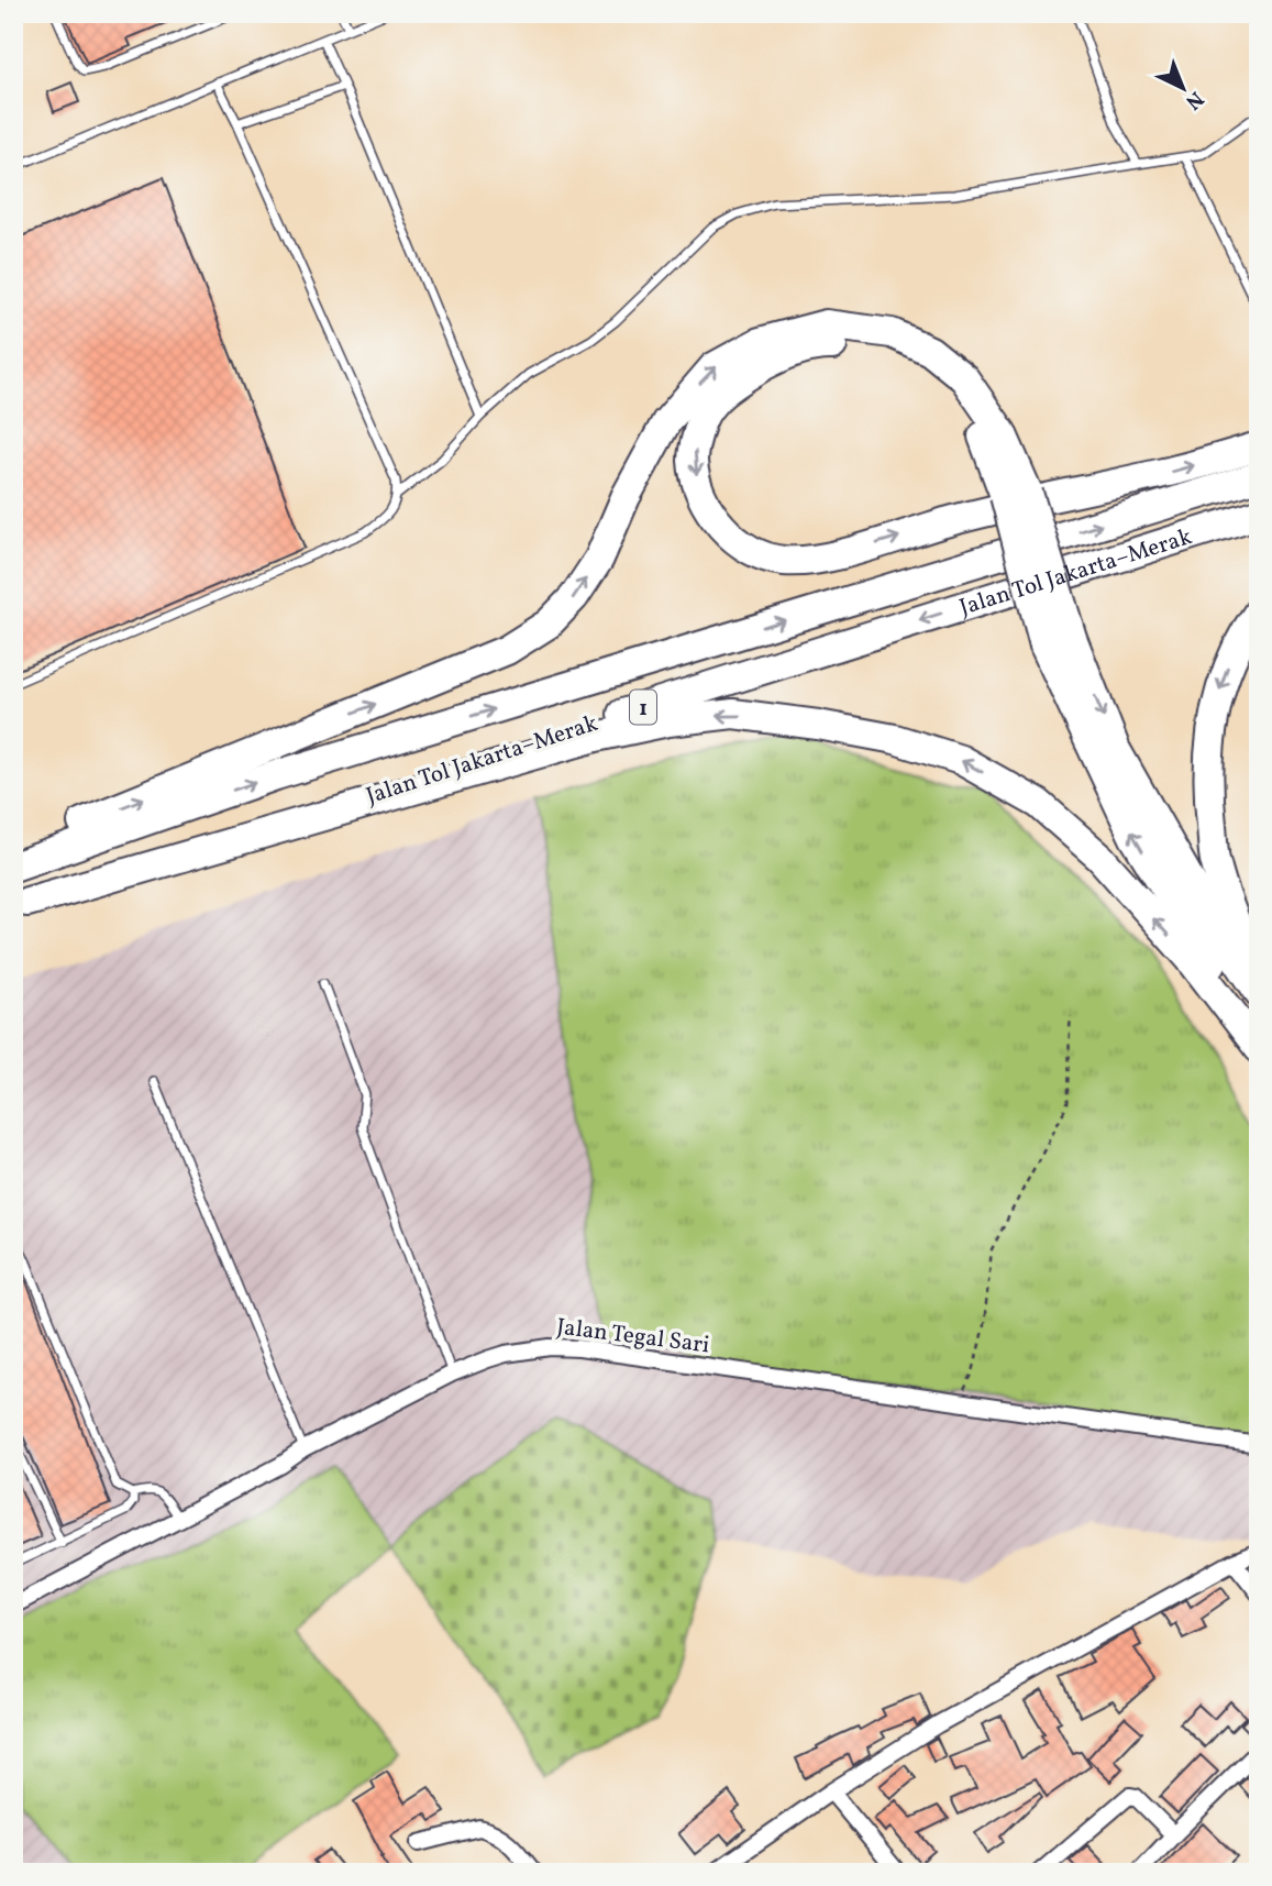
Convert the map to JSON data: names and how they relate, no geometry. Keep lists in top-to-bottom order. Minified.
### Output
{"streets":{"highway":["Jalan Tol Jakarta–Merak","1"],"street":["Jalan Tegal Sari"]},"north":"bottom right"}
